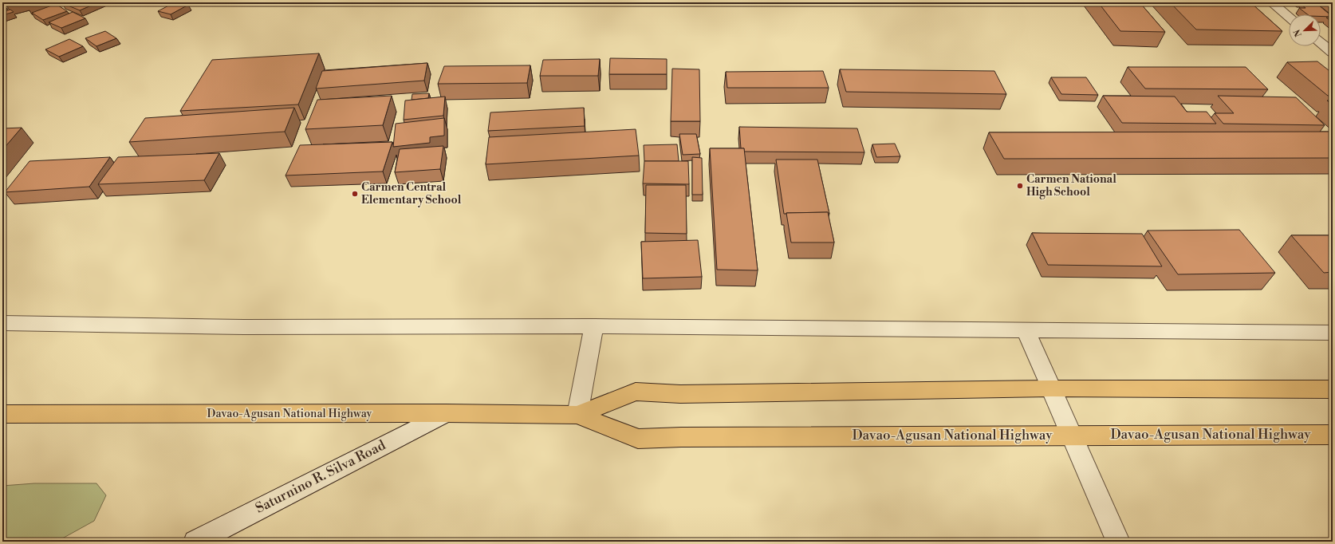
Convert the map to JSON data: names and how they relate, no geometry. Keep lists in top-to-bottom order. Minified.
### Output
{"streets":{"highway":["Davao-Agusan National Highway"],"street":["Saturnino R. Silva Road"]},"crossings":[["Davao-Agusan National Highway","Saturnino R. Silva Road"]],"places":["Carmen National High School","Carmen Central Elementary School"],"north":"bottom left"}
